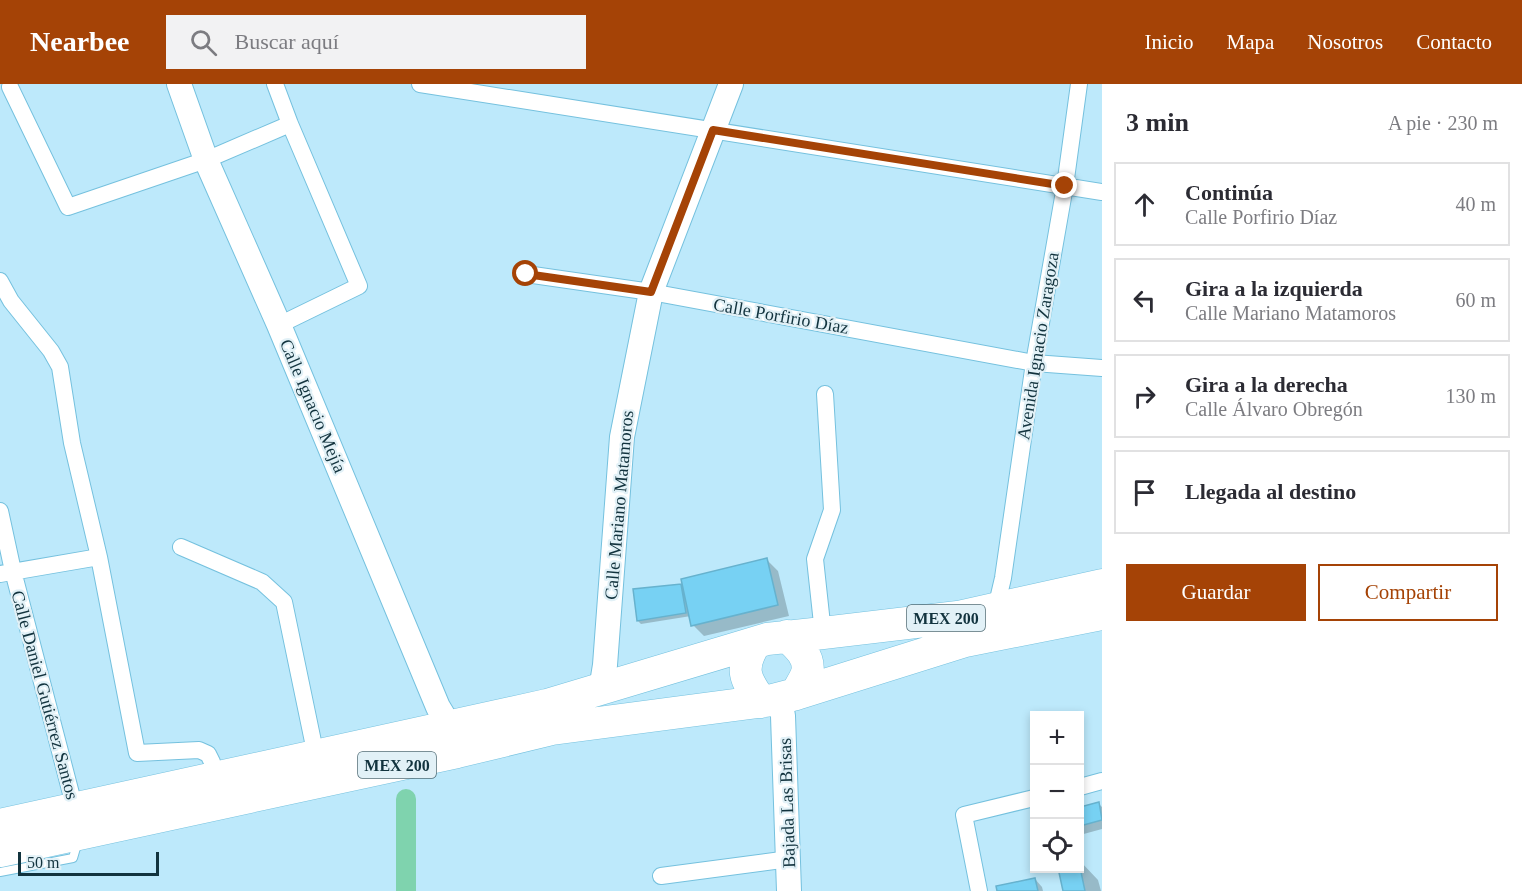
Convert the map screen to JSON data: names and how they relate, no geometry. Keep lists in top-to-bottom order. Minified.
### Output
{"streets":{"highway":["MEX 200"],"street":["Calle Porfirio Díaz","Avenida Ignacio Zaragoza","Calle Ignacio Mejía","Calle Mariano Matamoros","Calle Daniel Gutiérrez Santos","Bajada Las Brisas"]},"crossings":[["Calle Porfirio Díaz","Avenida Ignacio Zaragoza"],["Calle Porfirio Díaz","Calle Mariano Matamoros"],["Avenida Ignacio Zaragoza","MEX 200"],["Calle Ignacio Mejía","MEX 200"],["Calle Mariano Matamoros","MEX 200"],["MEX 200","Calle Daniel Gutiérrez Santos"],["MEX 200","Bajada Las Brisas"]],"scale_bar":"50 m","page":{"header":"Nearbee","search":"Buscar aquí","nav":["Inicio","Mapa","Nosotros","Contacto"],"heading":["3 min","A pie · 230 m"],"list":[["Continúa","Calle Porfirio Díaz","40 m"],["Gira a la izquierda","Calle Mariano Matamoros","60 m"],["Gira a la derecha","Calle Álvaro Obregón","130 m"],"Llegada al destino"],"buttons":["Guardar","Compartir"],"map_buttons":["+","−"],"scale":"50 m"}}
